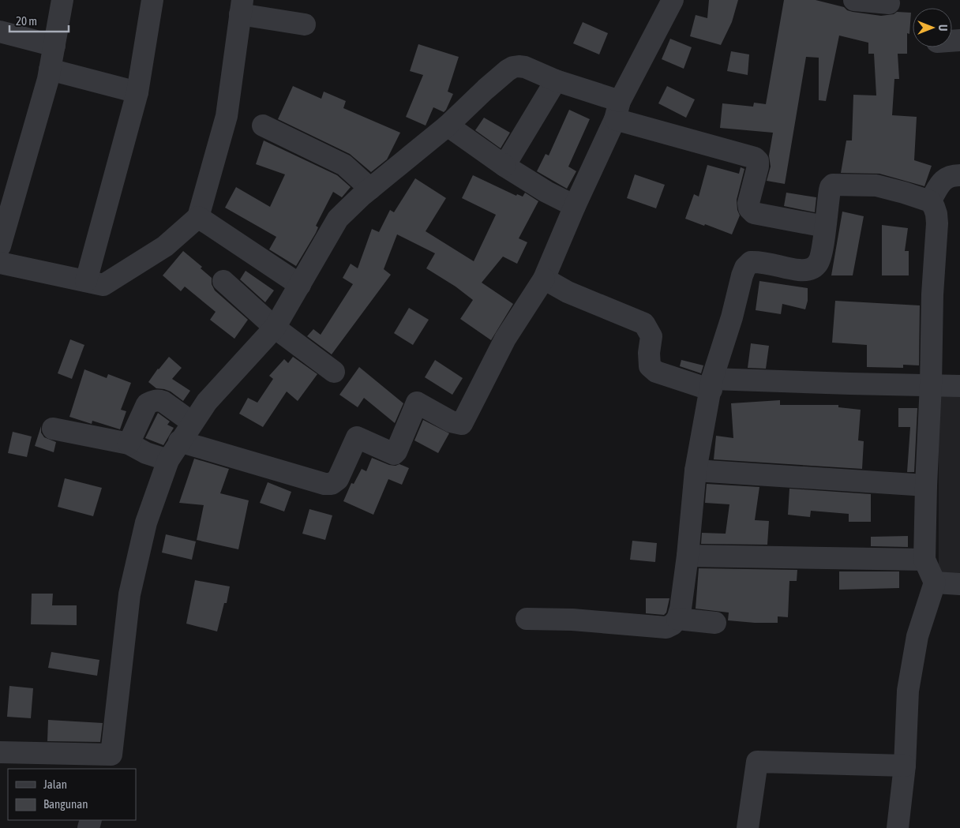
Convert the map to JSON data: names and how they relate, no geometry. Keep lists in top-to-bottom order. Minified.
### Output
{"legend":["Jalan","Bangunan"],"scale_bar":"20 m","north":"right"}
